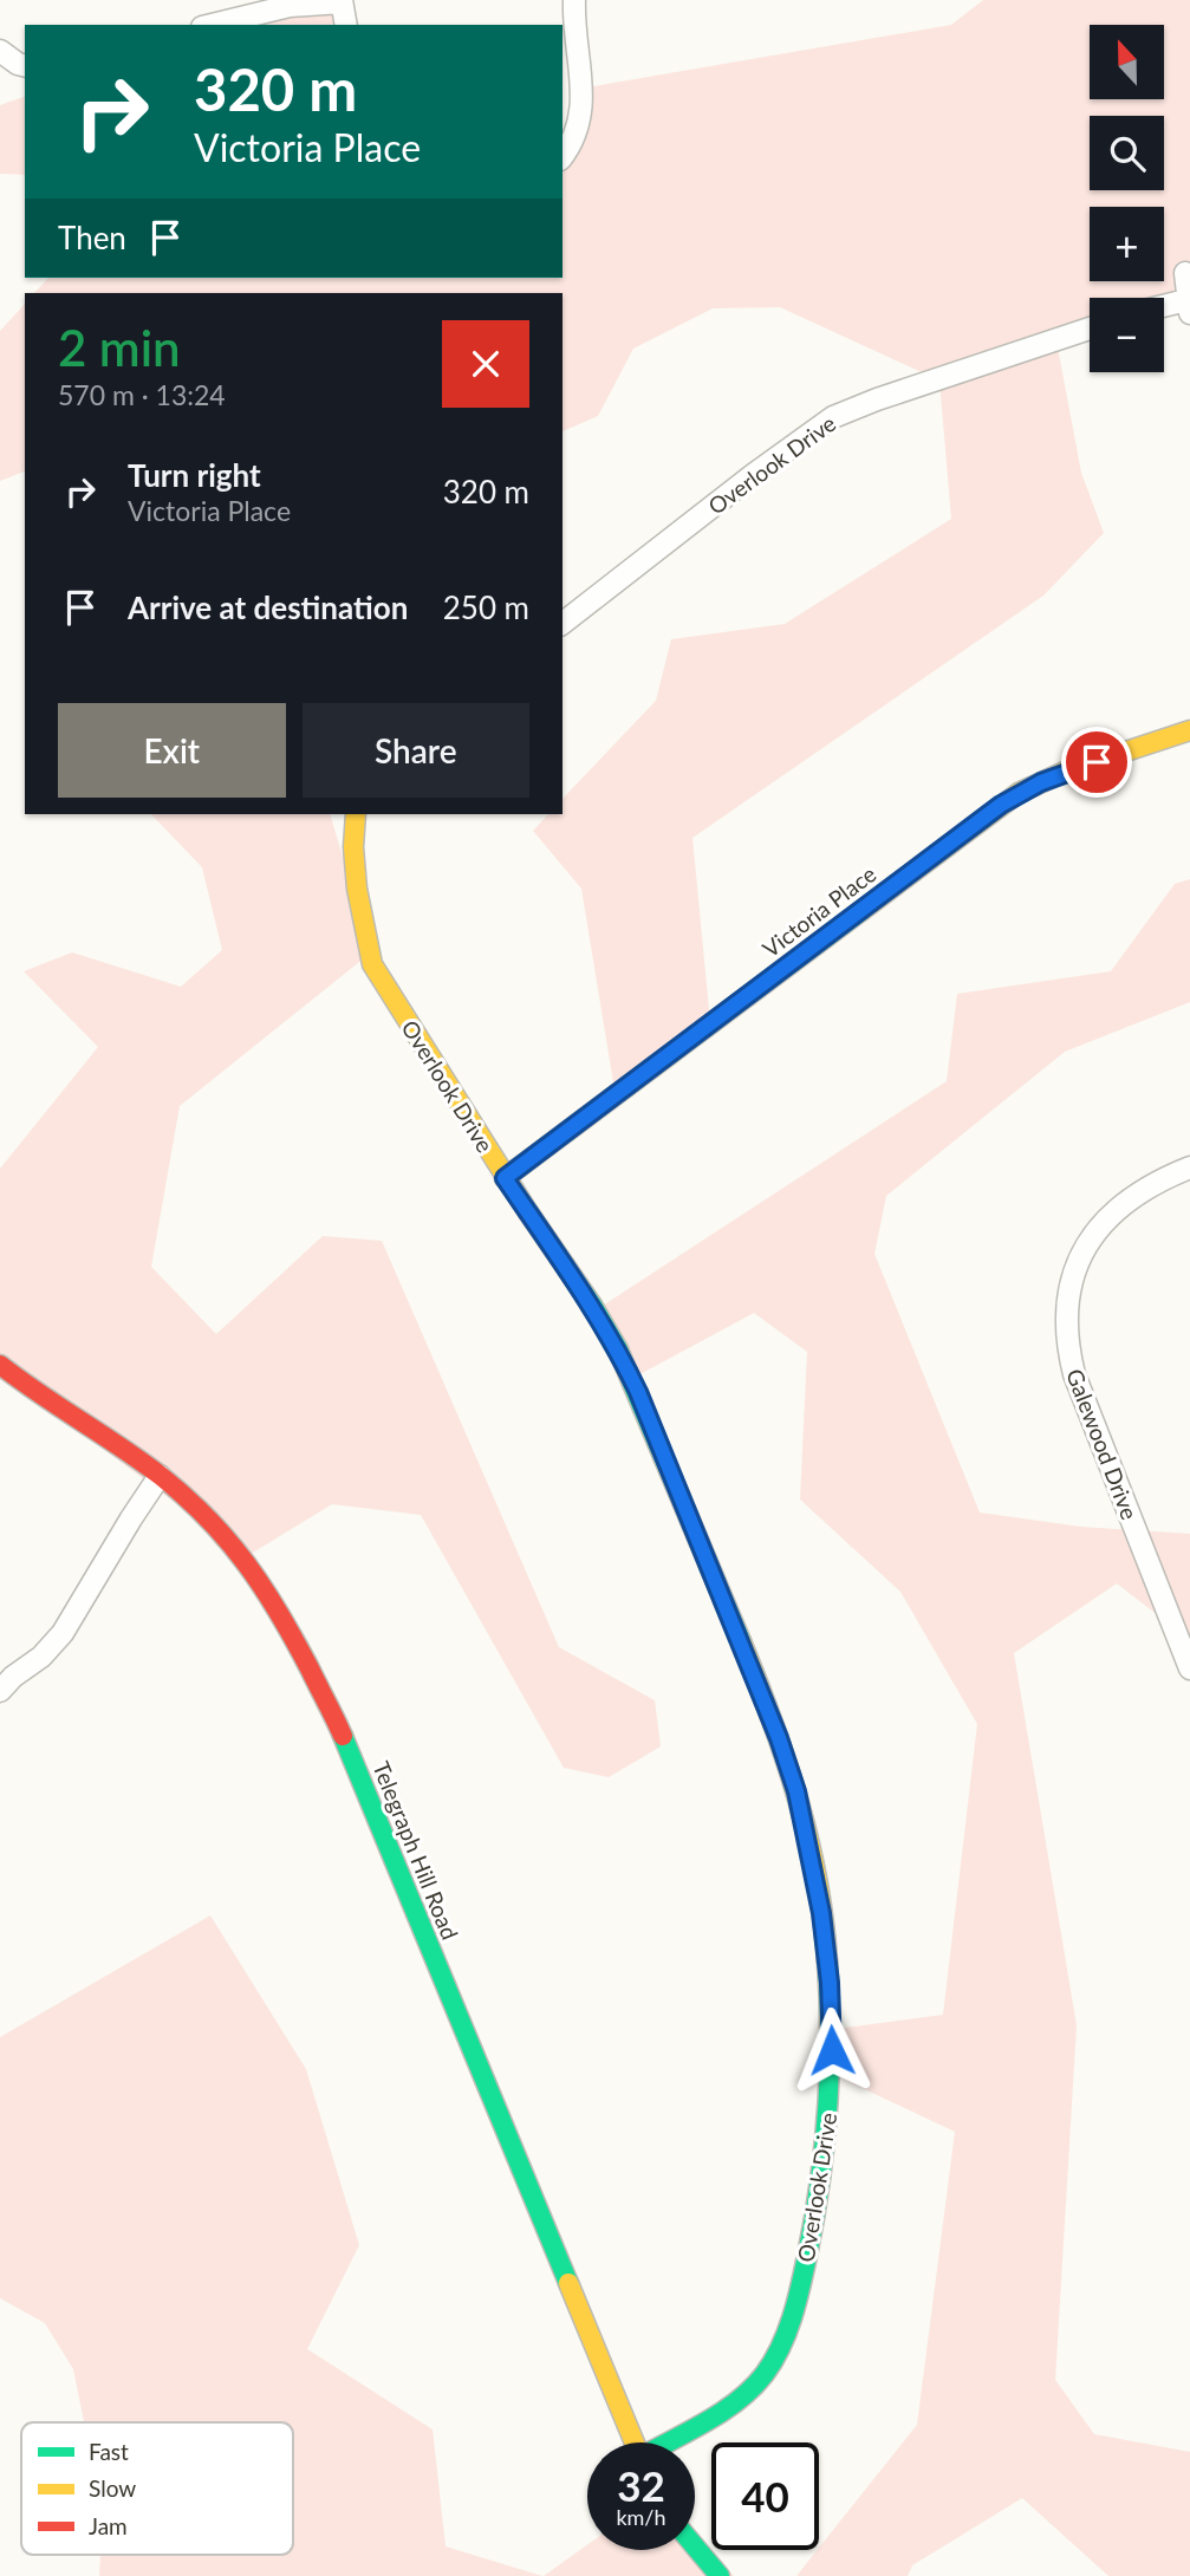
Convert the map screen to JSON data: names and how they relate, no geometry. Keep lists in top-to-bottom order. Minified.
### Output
{"streets":{"street":["Overlook Drive","Victoria Place","Galewood Drive","Telegraph Hill Road"]},"crossings":[["Overlook Drive","Victoria Place"]],"legend":["Fast","Slow","Jam"],"north":"top","page":{"map_buttons":["+","−"],"turn":["320 m","Victoria Place"],"then":"Then","heading":["2 min","570 m · 13:24"],"list":[{"name":"Turn right","note":"Victoria Place","value":"320 m"},{"name":"Arrive at destination","value":"250 m"}],"buttons":["Exit","Share"],"speed":"32 km/h","limit":"40"}}
